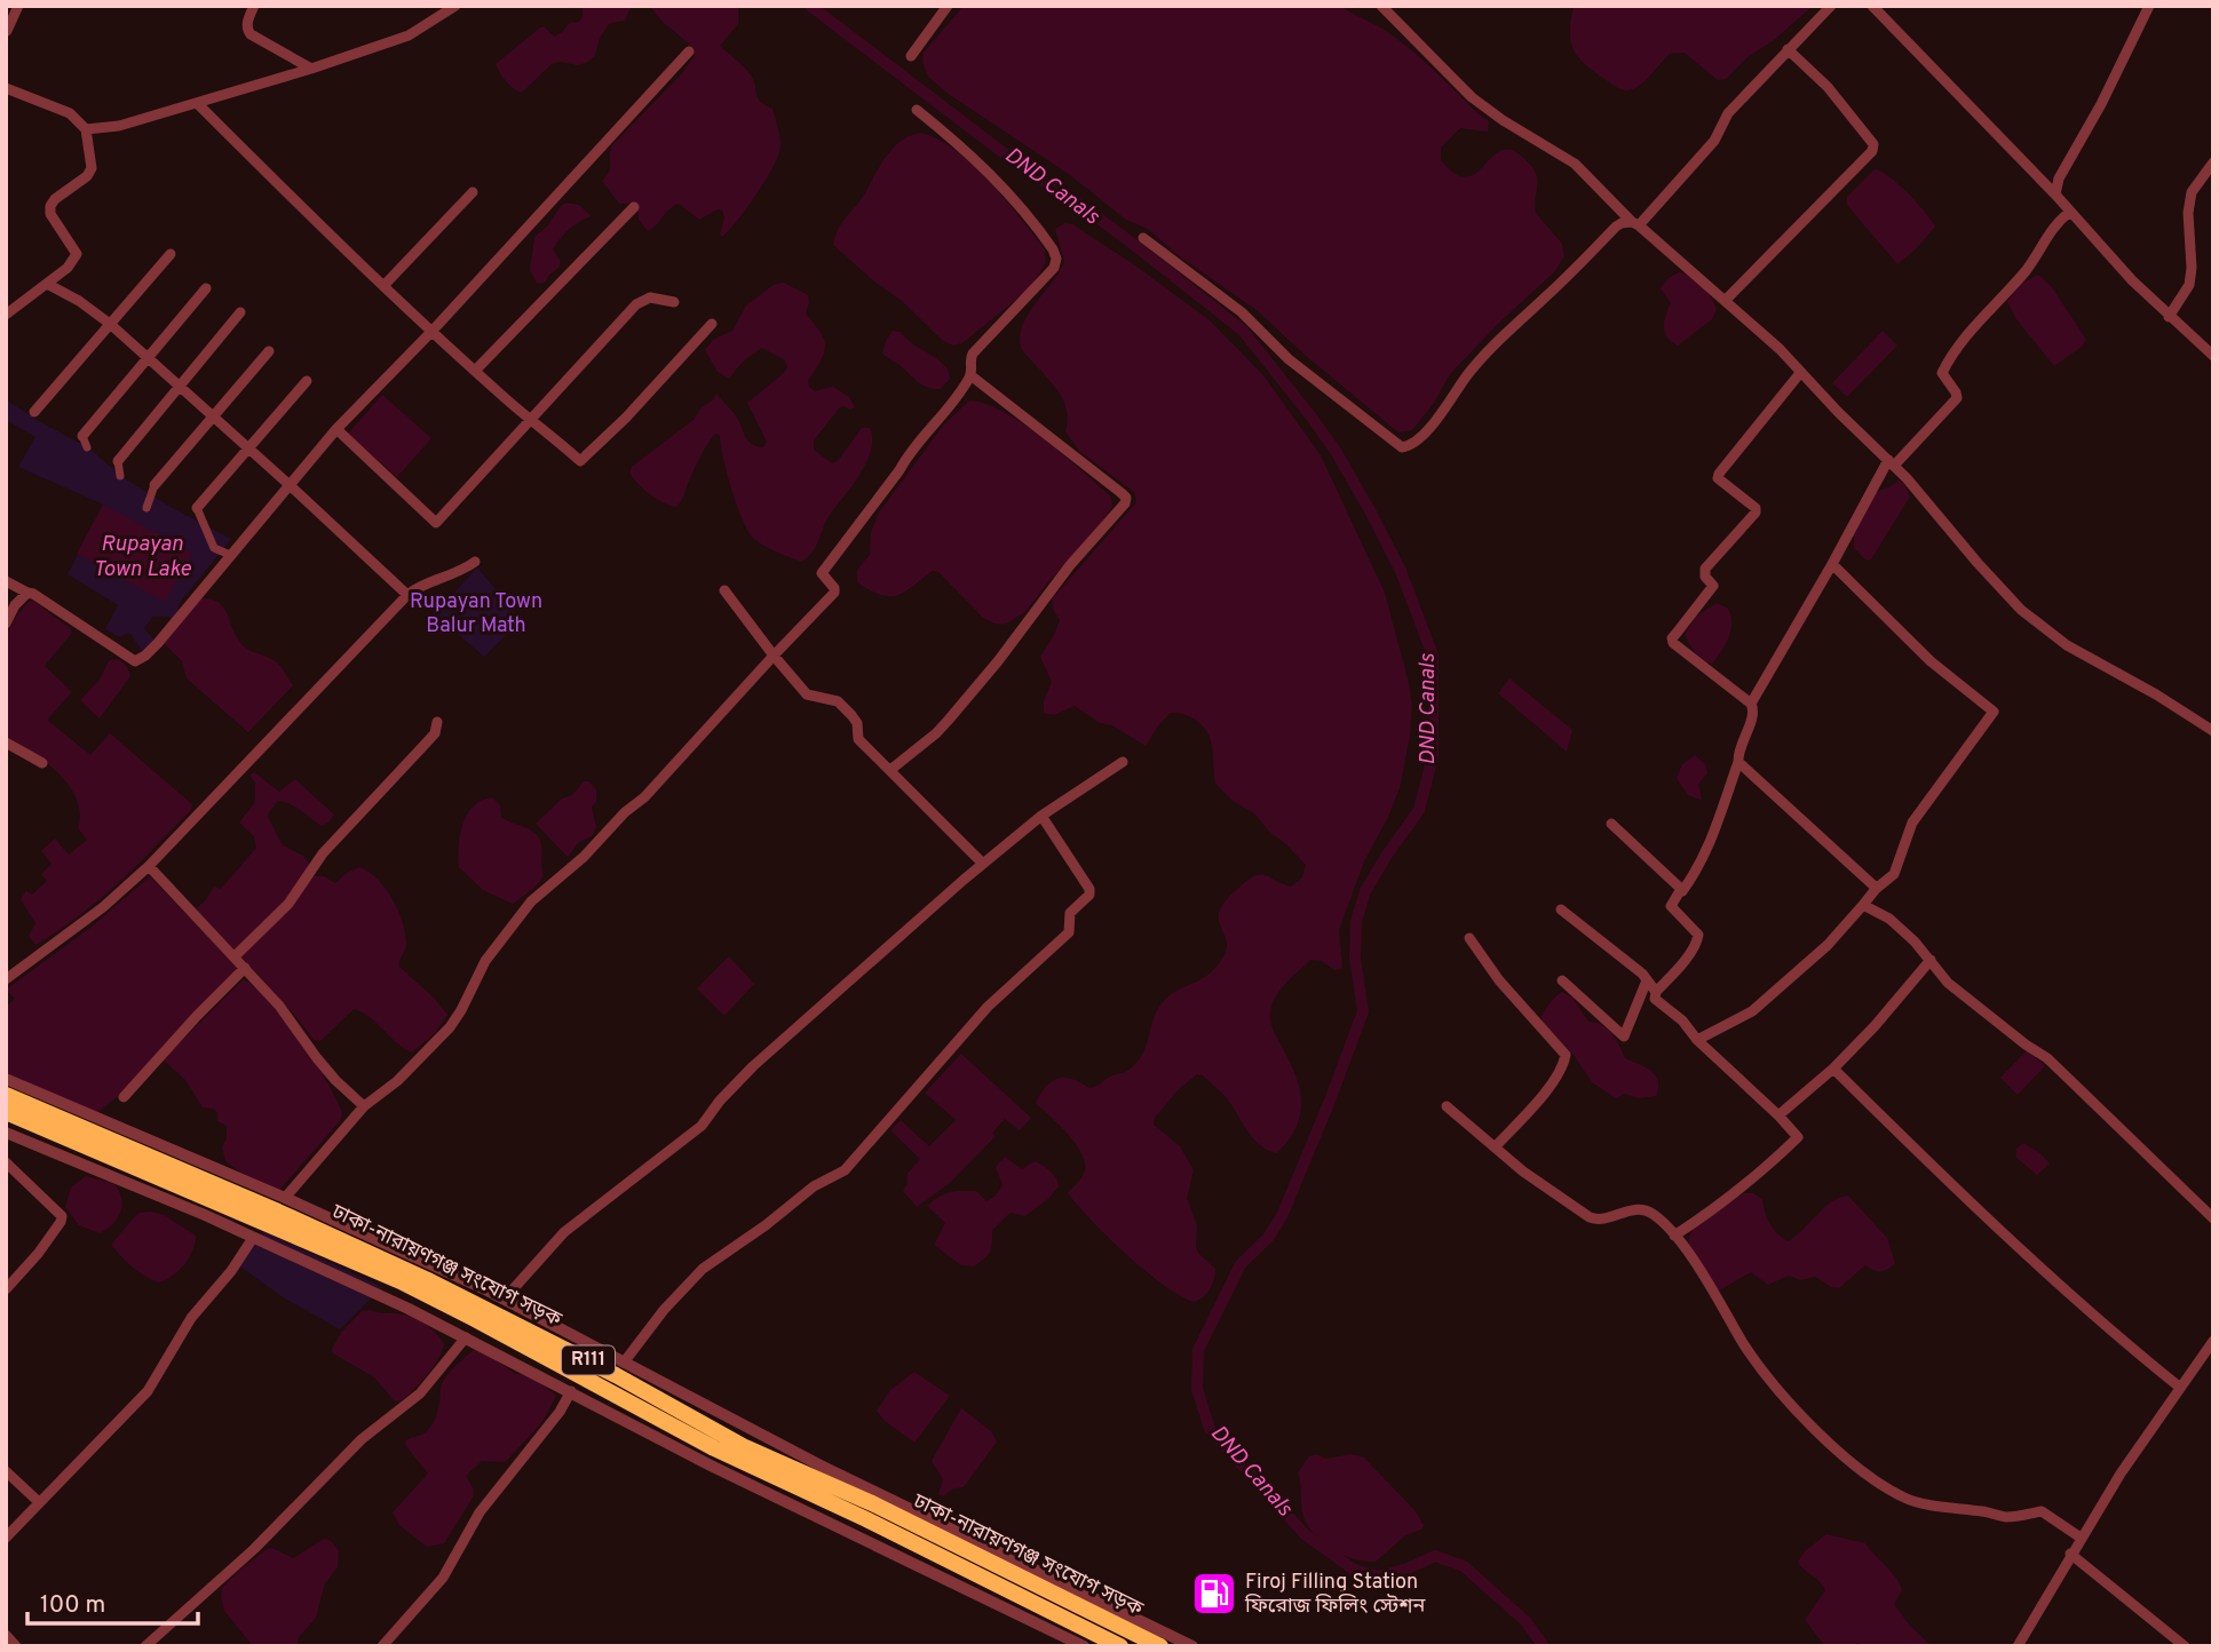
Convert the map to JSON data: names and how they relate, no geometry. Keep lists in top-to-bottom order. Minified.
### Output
{"streets":{"main road":["ঢাকা-নারায়ণগঞ্জ সংযোগ সড়ক","R111"]},"water":["DND Canals","Rupayan Town Lake"],"parks":["Rupayan Town Balur Math"],"places":{"fuel station":["Firoj Filling Station ফিরোজ ফিলিং স্টেশন"]},"scale_bar":"100 m"}
